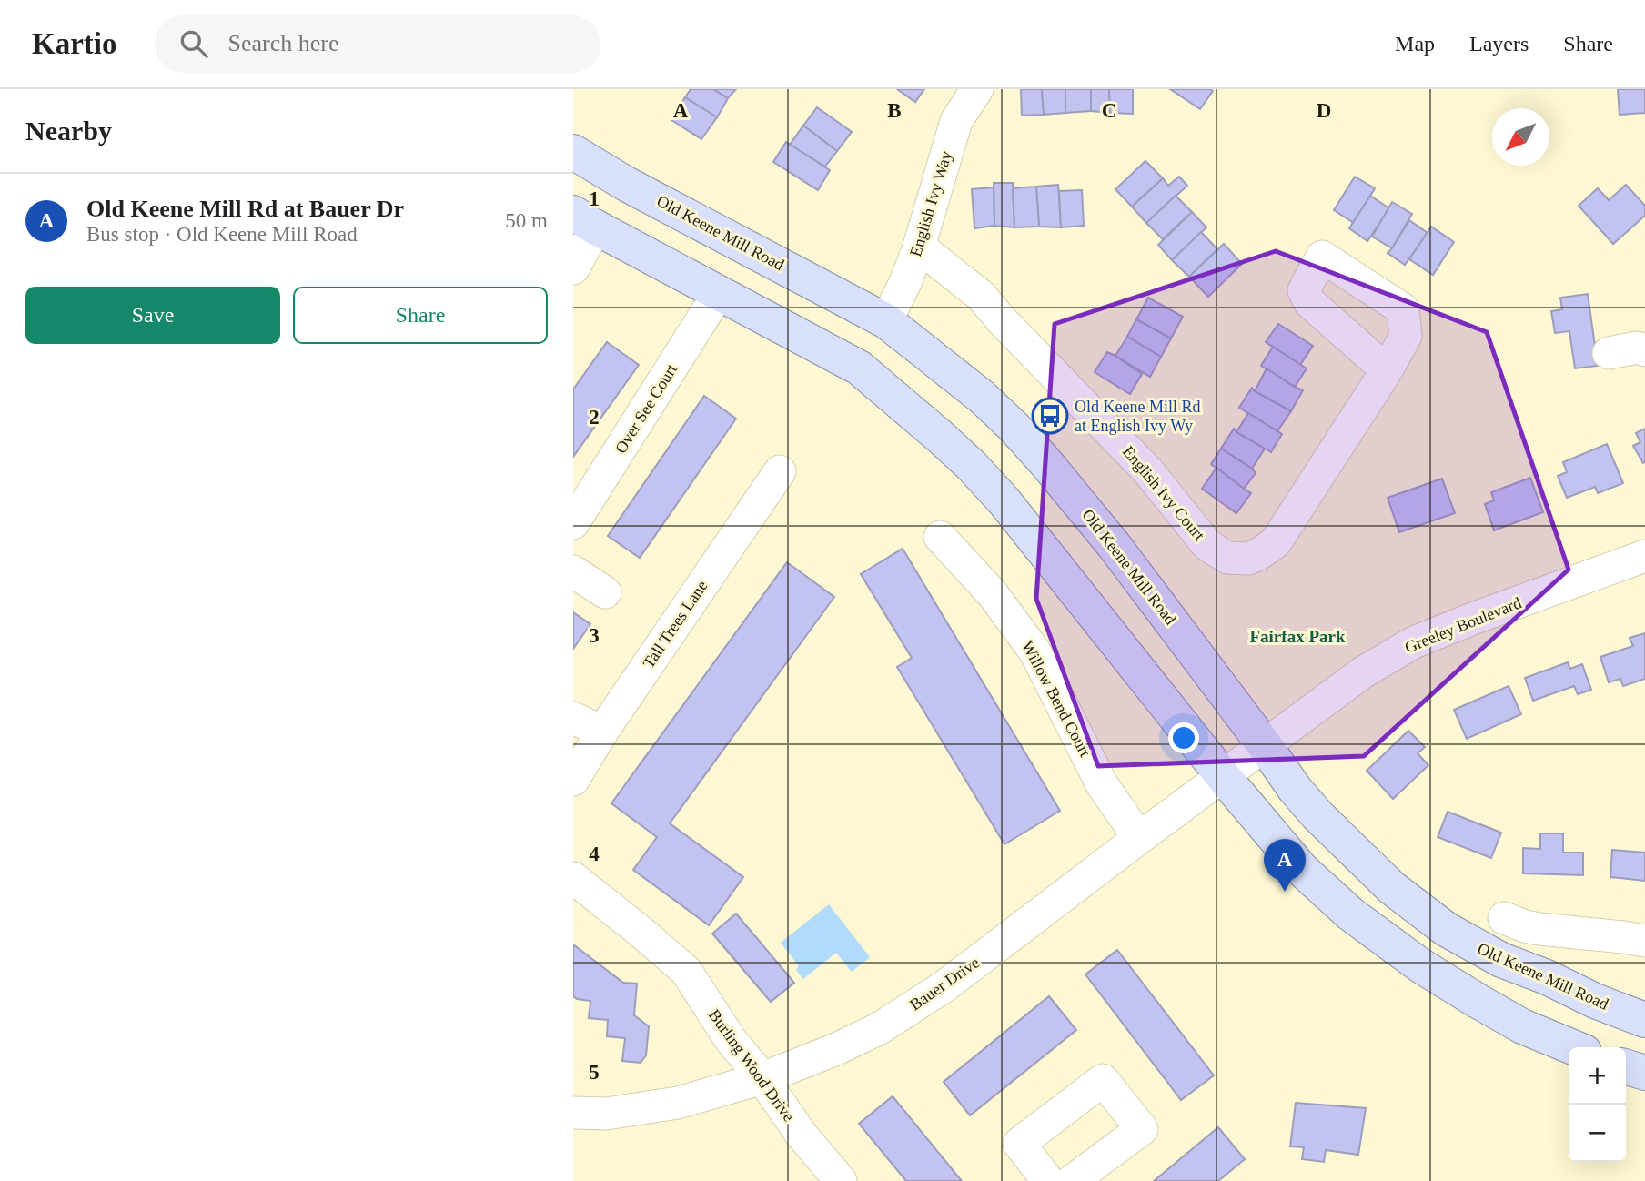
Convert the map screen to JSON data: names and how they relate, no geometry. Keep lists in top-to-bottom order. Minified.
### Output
{"streets":{"main road":["Old Keene Mill Road"],"street":["English Ivy Way","Over See Court","English Ivy Court","Tall Trees Lane","Greeley Boulevard","Willow Bend Court","Bauer Drive","Burling Wood Drive"]},"crossings":[["English Ivy Way","Old Keene Mill Road"],["English Ivy Way","English Ivy Court"],["Old Keene Mill Road","Greeley Boulevard"],["Old Keene Mill Road","Bauer Drive"],["Greeley Boulevard","Bauer Drive"],["Willow Bend Court","Bauer Drive"],["Bauer Drive","Burling Wood Drive"]],"districts":["Fairfax Park"],"places":{"bus stop":["Old Keene Mill Rd at English Ivy Wy"]},"north":"bottom left","page":{"header":"Kartio","search":"Search here","nav":["Map","Layers","Share"],"heading":"Nearby","list":[{"mark":"A","name":"Old Keene Mill Rd at Bauer Dr","note":"Bus stop · Old Keene Mill Road","value":"50 m"}],"buttons":["Save","Share"],"pins":"A","map_buttons":["+","−"]},"grid":{"columns":["A","B","C","D"],"rows":["1","2","3","4","5"]}}
